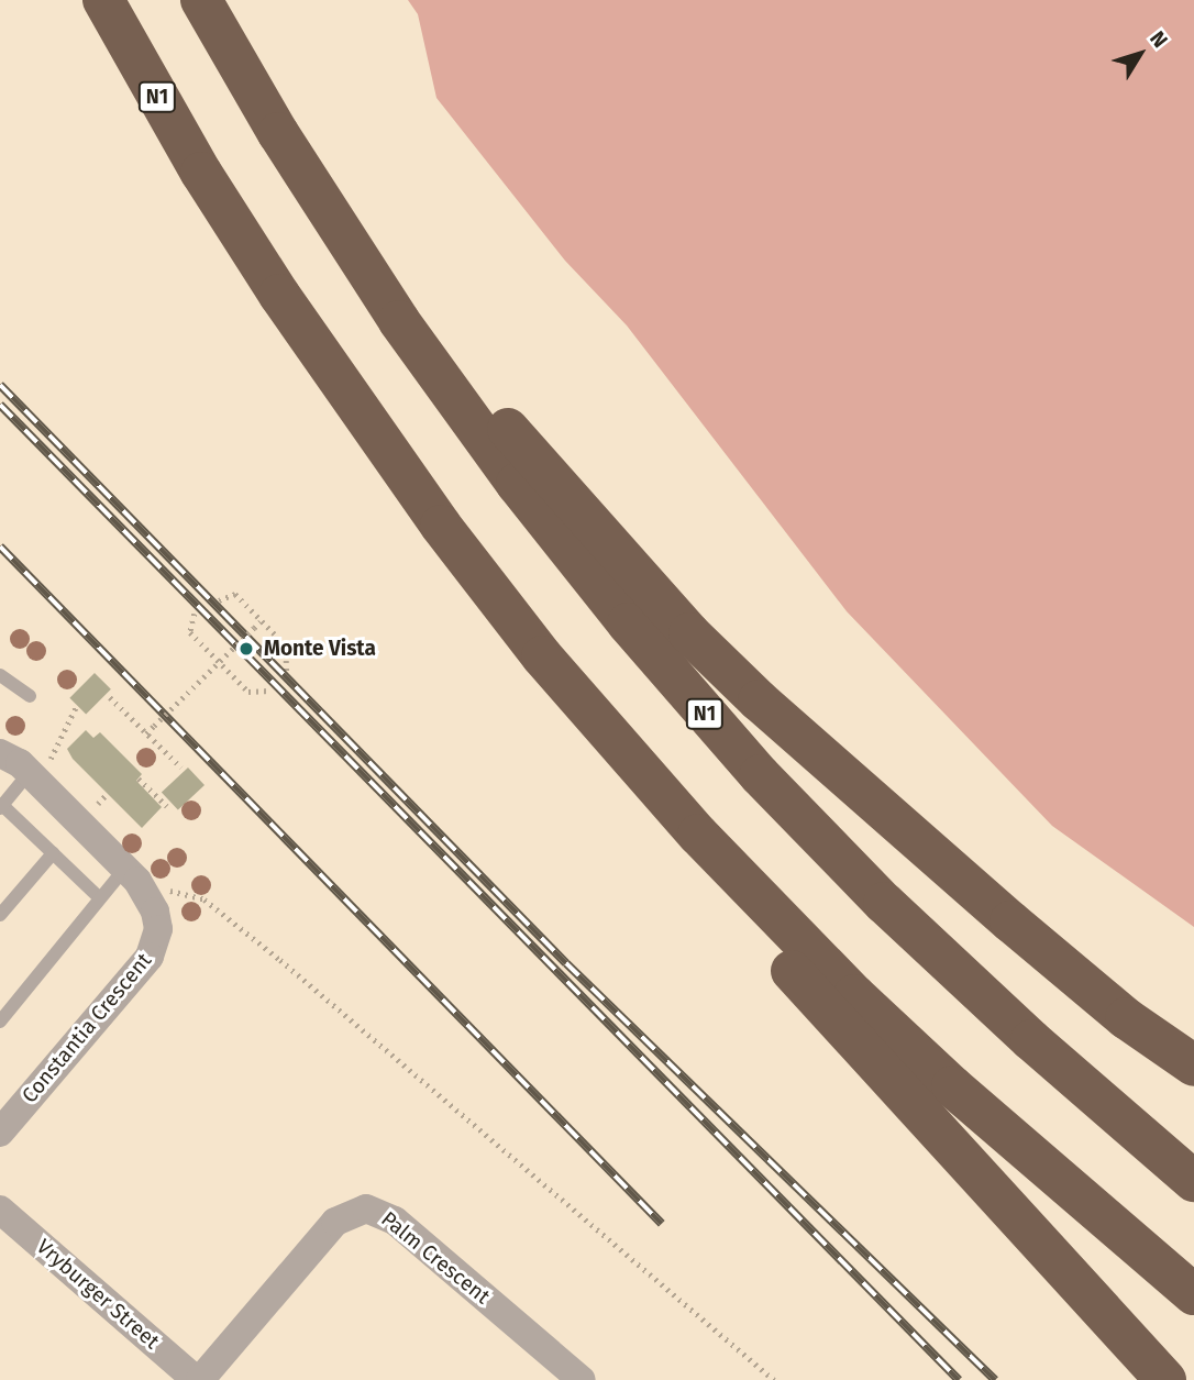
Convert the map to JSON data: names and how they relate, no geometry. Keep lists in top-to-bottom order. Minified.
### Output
{"streets":{"highway":["N1"],"street":["Constantia Crescent","Palm Crescent","Vryburger Street"]},"crossings":[["Palm Crescent","Vryburger Street"]],"places":["Monte Vista"],"north":"top right"}
